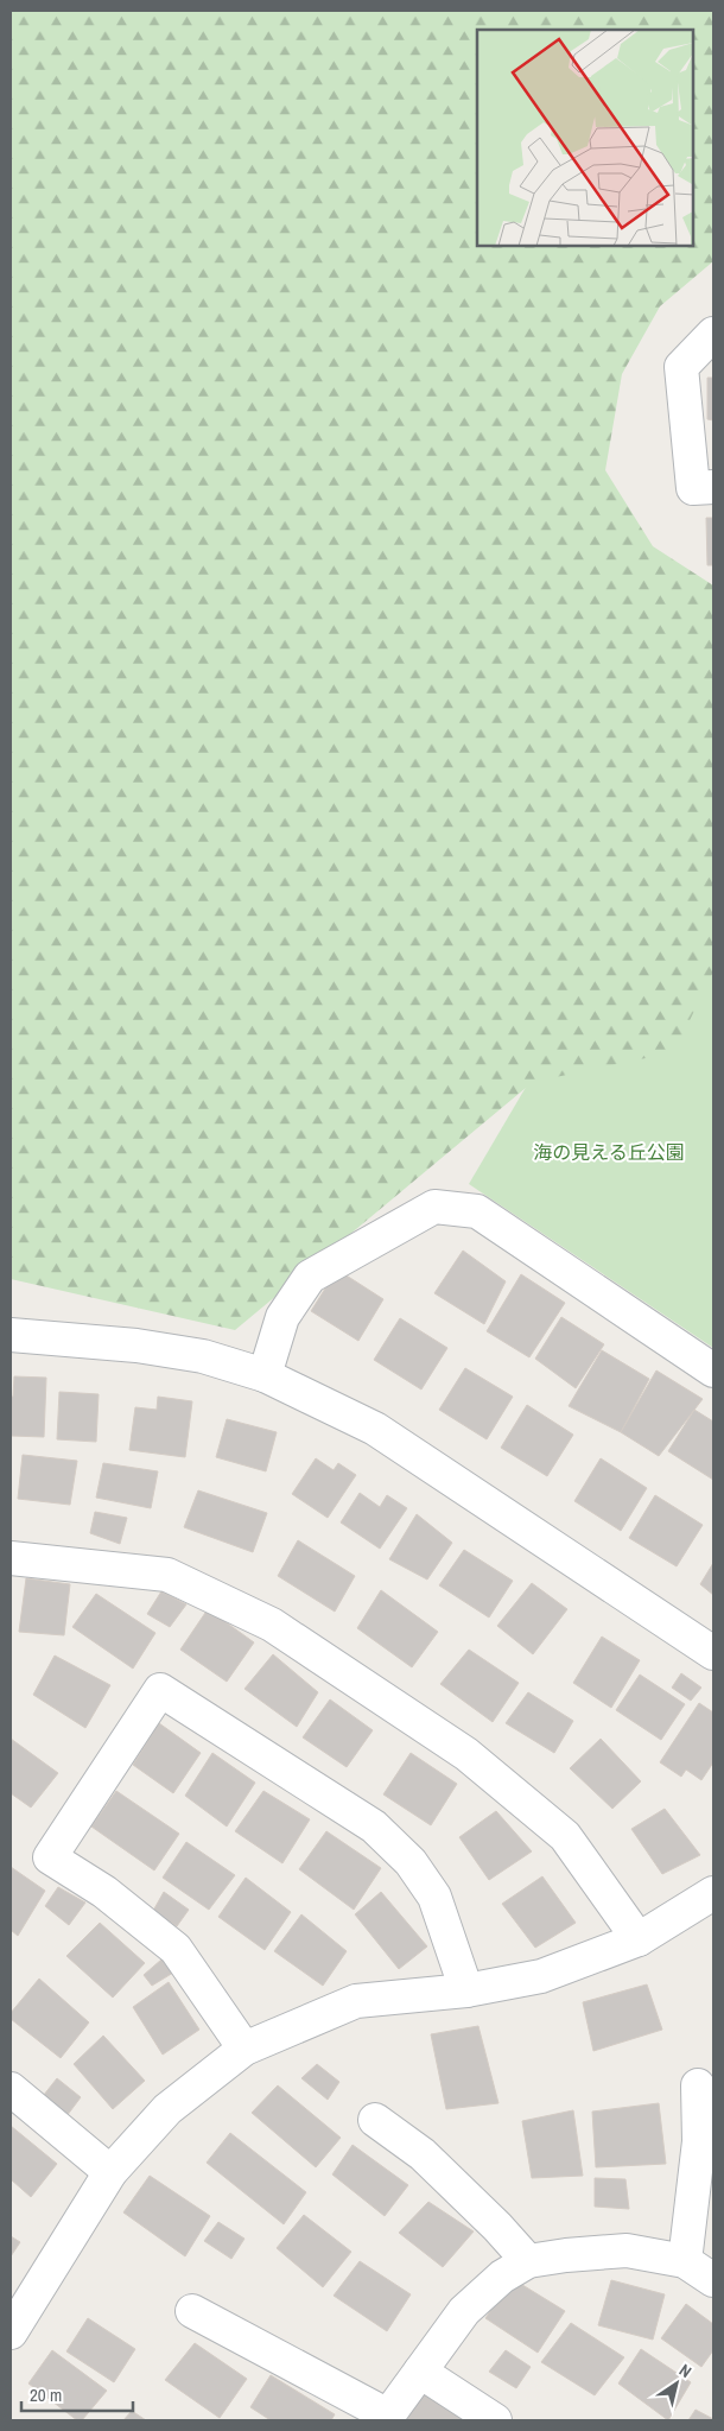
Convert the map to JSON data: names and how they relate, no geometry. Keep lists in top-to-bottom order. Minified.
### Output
{"parks":["海の見える丘公園"],"scale_bar":"20 m","north":"top right"}
